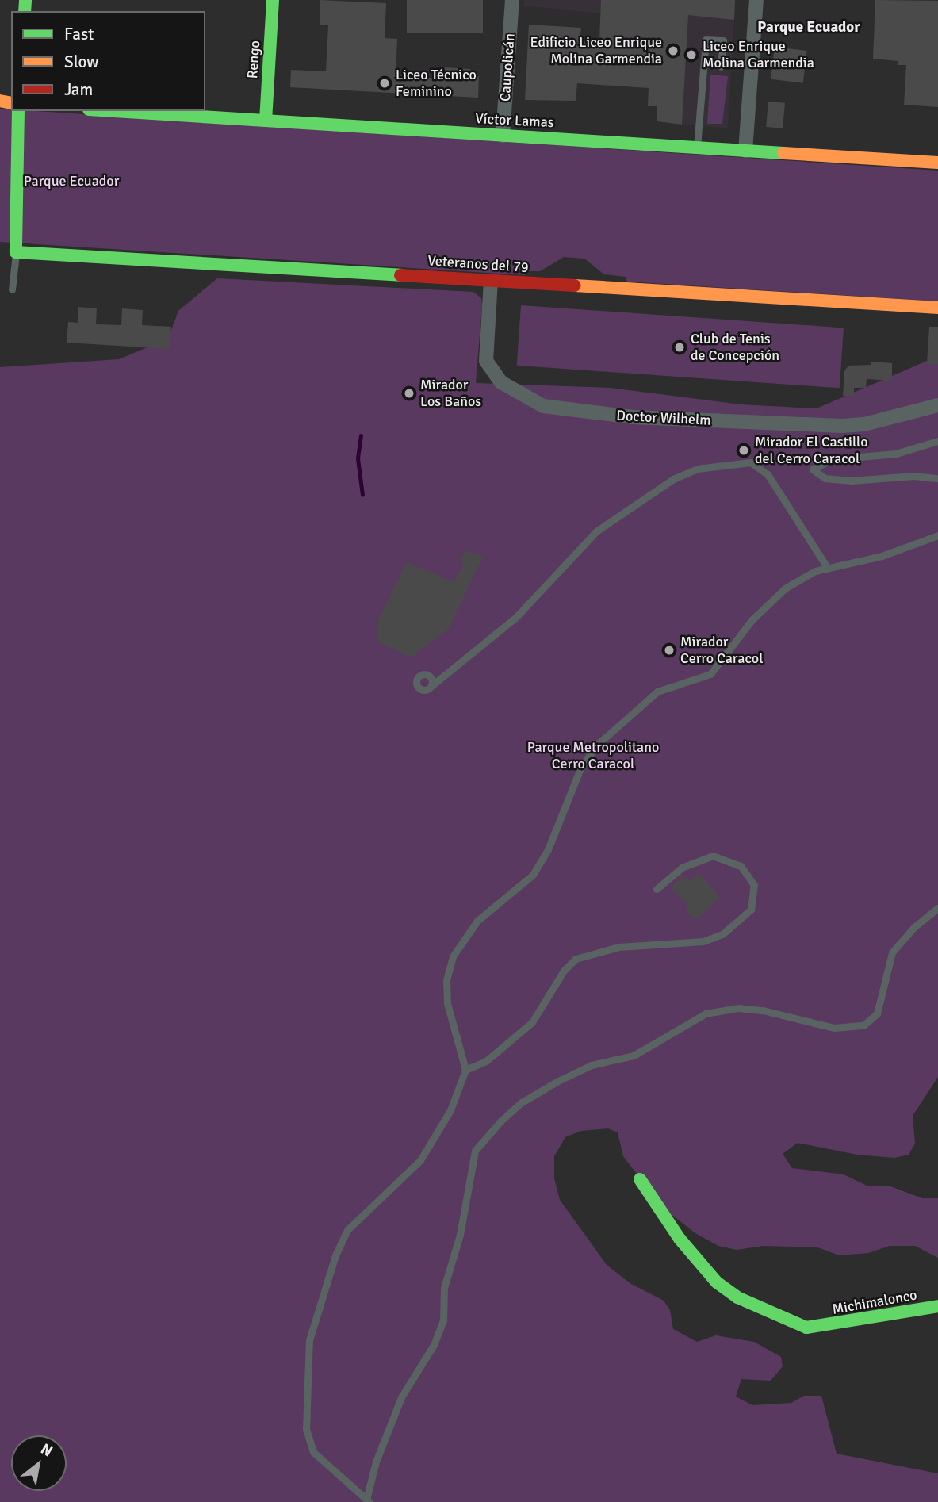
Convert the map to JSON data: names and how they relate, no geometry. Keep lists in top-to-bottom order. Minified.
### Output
{"streets":{"street":["Rengo","Caupolicán","Víctor Lamas","Veteranos del 79","Doctor Wilhelm","Michimalonco"]},"crossings":[["Rengo","Víctor Lamas"],["Caupolicán","Víctor Lamas"],["Veteranos del 79","Doctor Wilhelm"]],"districts":["Parque Ecuador"],"parks":["Parque Ecuador","Parque Metropolitano Cerro Caracol"],"places":["Edificio Liceo Enrique Molina Garmendia","Liceo Enrique Molina Garmendia","Liceo Técnico Feminino","Club de Tenis de Concepción","Mirador Los Baños","Mirador El Castillo del Cerro Caracol","Mirador Cerro Caracol"],"legend":["Fast","Slow","Jam"],"north":"top right"}
